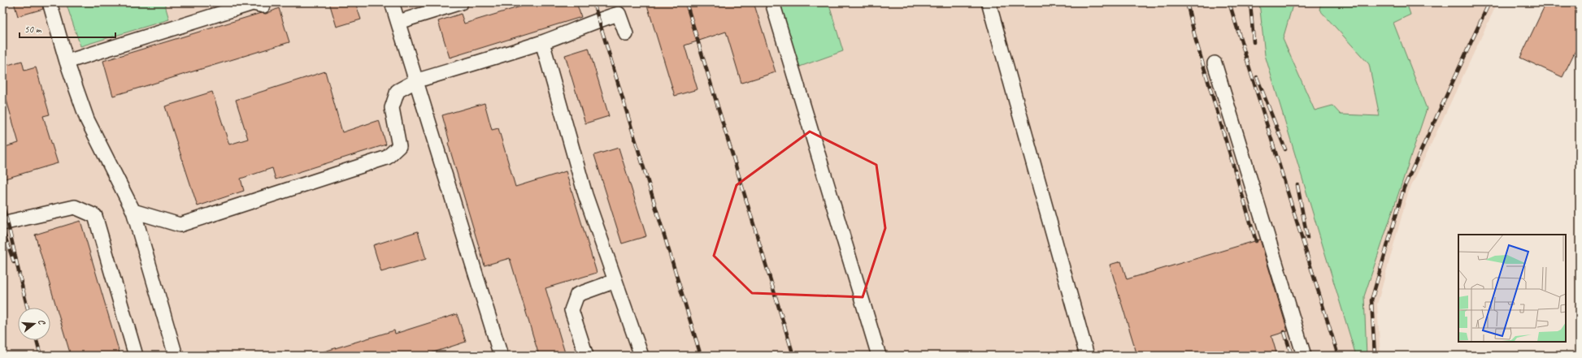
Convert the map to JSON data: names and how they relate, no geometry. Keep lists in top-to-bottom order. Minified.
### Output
{"scale_bar":"50 m","north":"right"}
